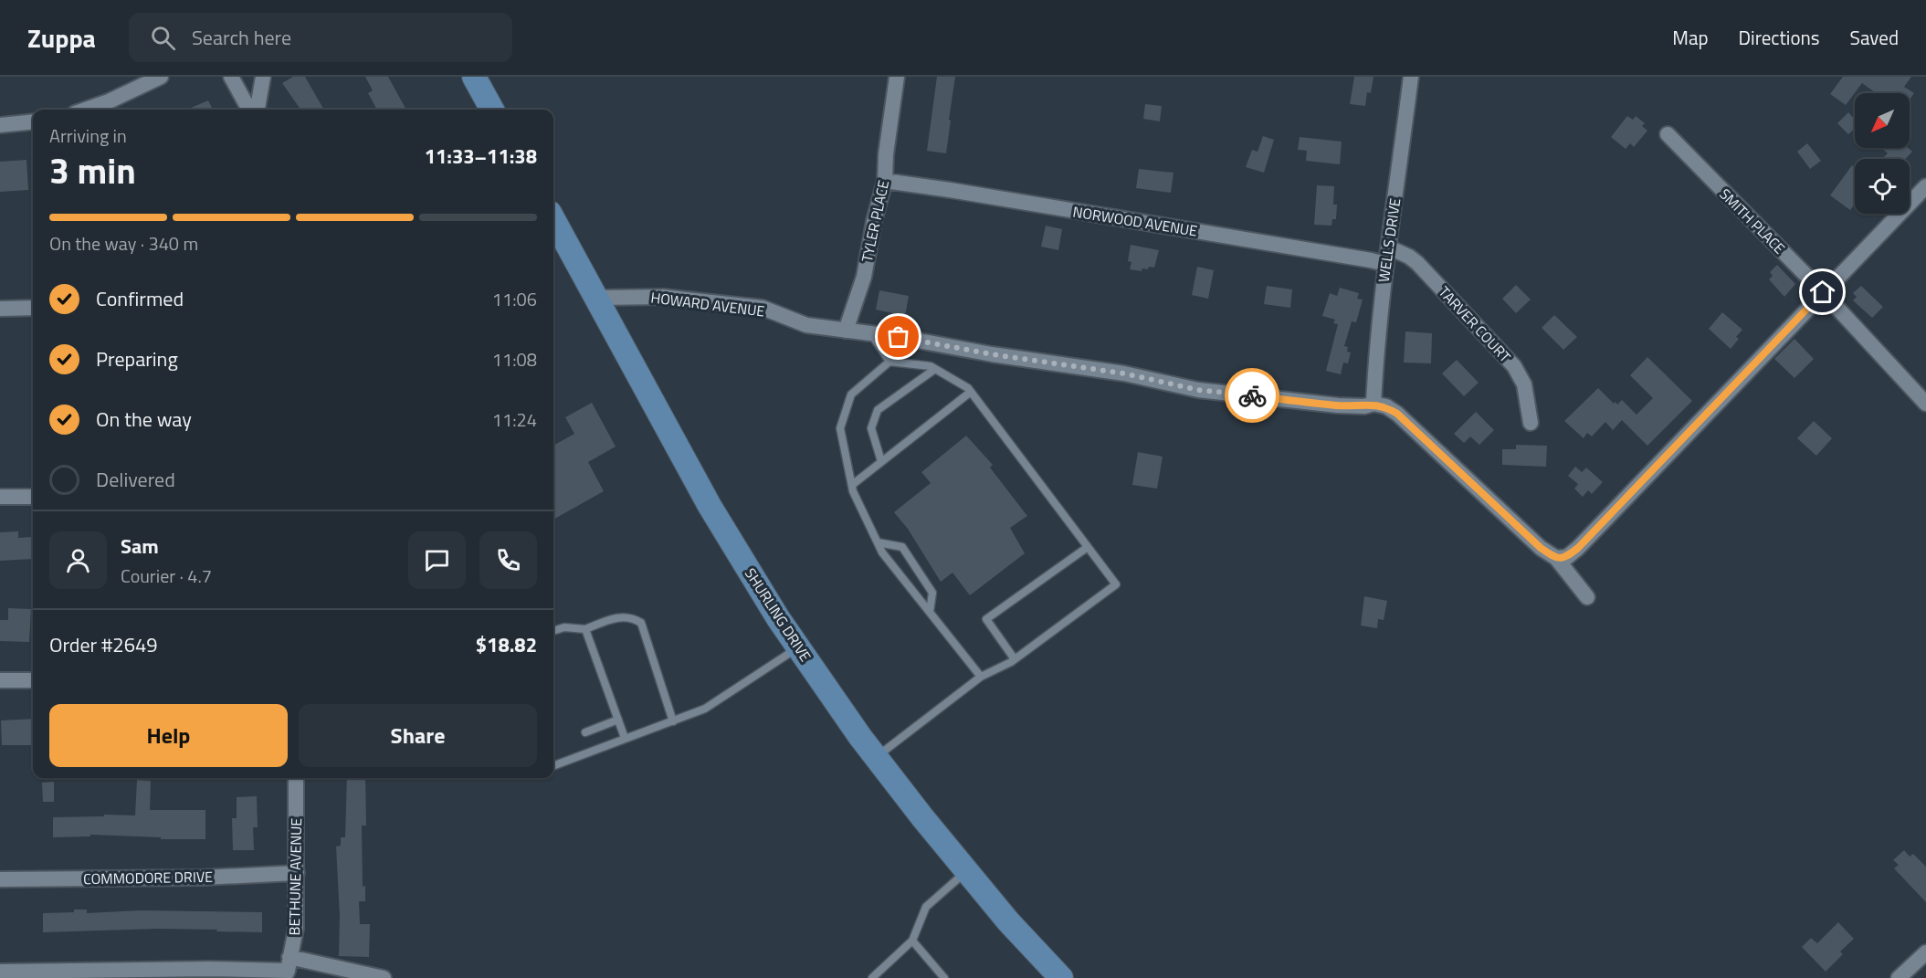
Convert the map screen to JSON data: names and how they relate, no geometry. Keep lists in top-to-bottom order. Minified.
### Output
{"streets":{"main road":["SHURLING DRIVE"],"street":["TYLER PLACE","NORWOOD AVENUE","SMITH PLACE","WELLS DRIVE","HOWARD AVENUE","TARVER COURT","BETHUNE AVENUE","COMMODORE DRIVE"]},"crossings":[["TYLER PLACE","NORWOOD AVENUE"],["TYLER PLACE","HOWARD AVENUE"],["NORWOOD AVENUE","WELLS DRIVE"],["WELLS DRIVE","HOWARD AVENUE"],["WELLS DRIVE","TARVER COURT"],["HOWARD AVENUE","SHURLING DRIVE"],["BETHUNE AVENUE","COMMODORE DRIVE"]],"north":"bottom left","page":{"header":"Zuppa","search":"Search here","nav":["Map","Directions","Saved"],"heading":["3 min","Arriving in","11:33–11:38"],"panel":["Sam","Courier · 4.7","Order #2649","$18.82"],"bar":"On the way · 340 m","list":[["Confirmed","11:06"],["Preparing","11:08"],["On the way","11:24"],"Delivered"],"buttons":["Help","Share"]}}
